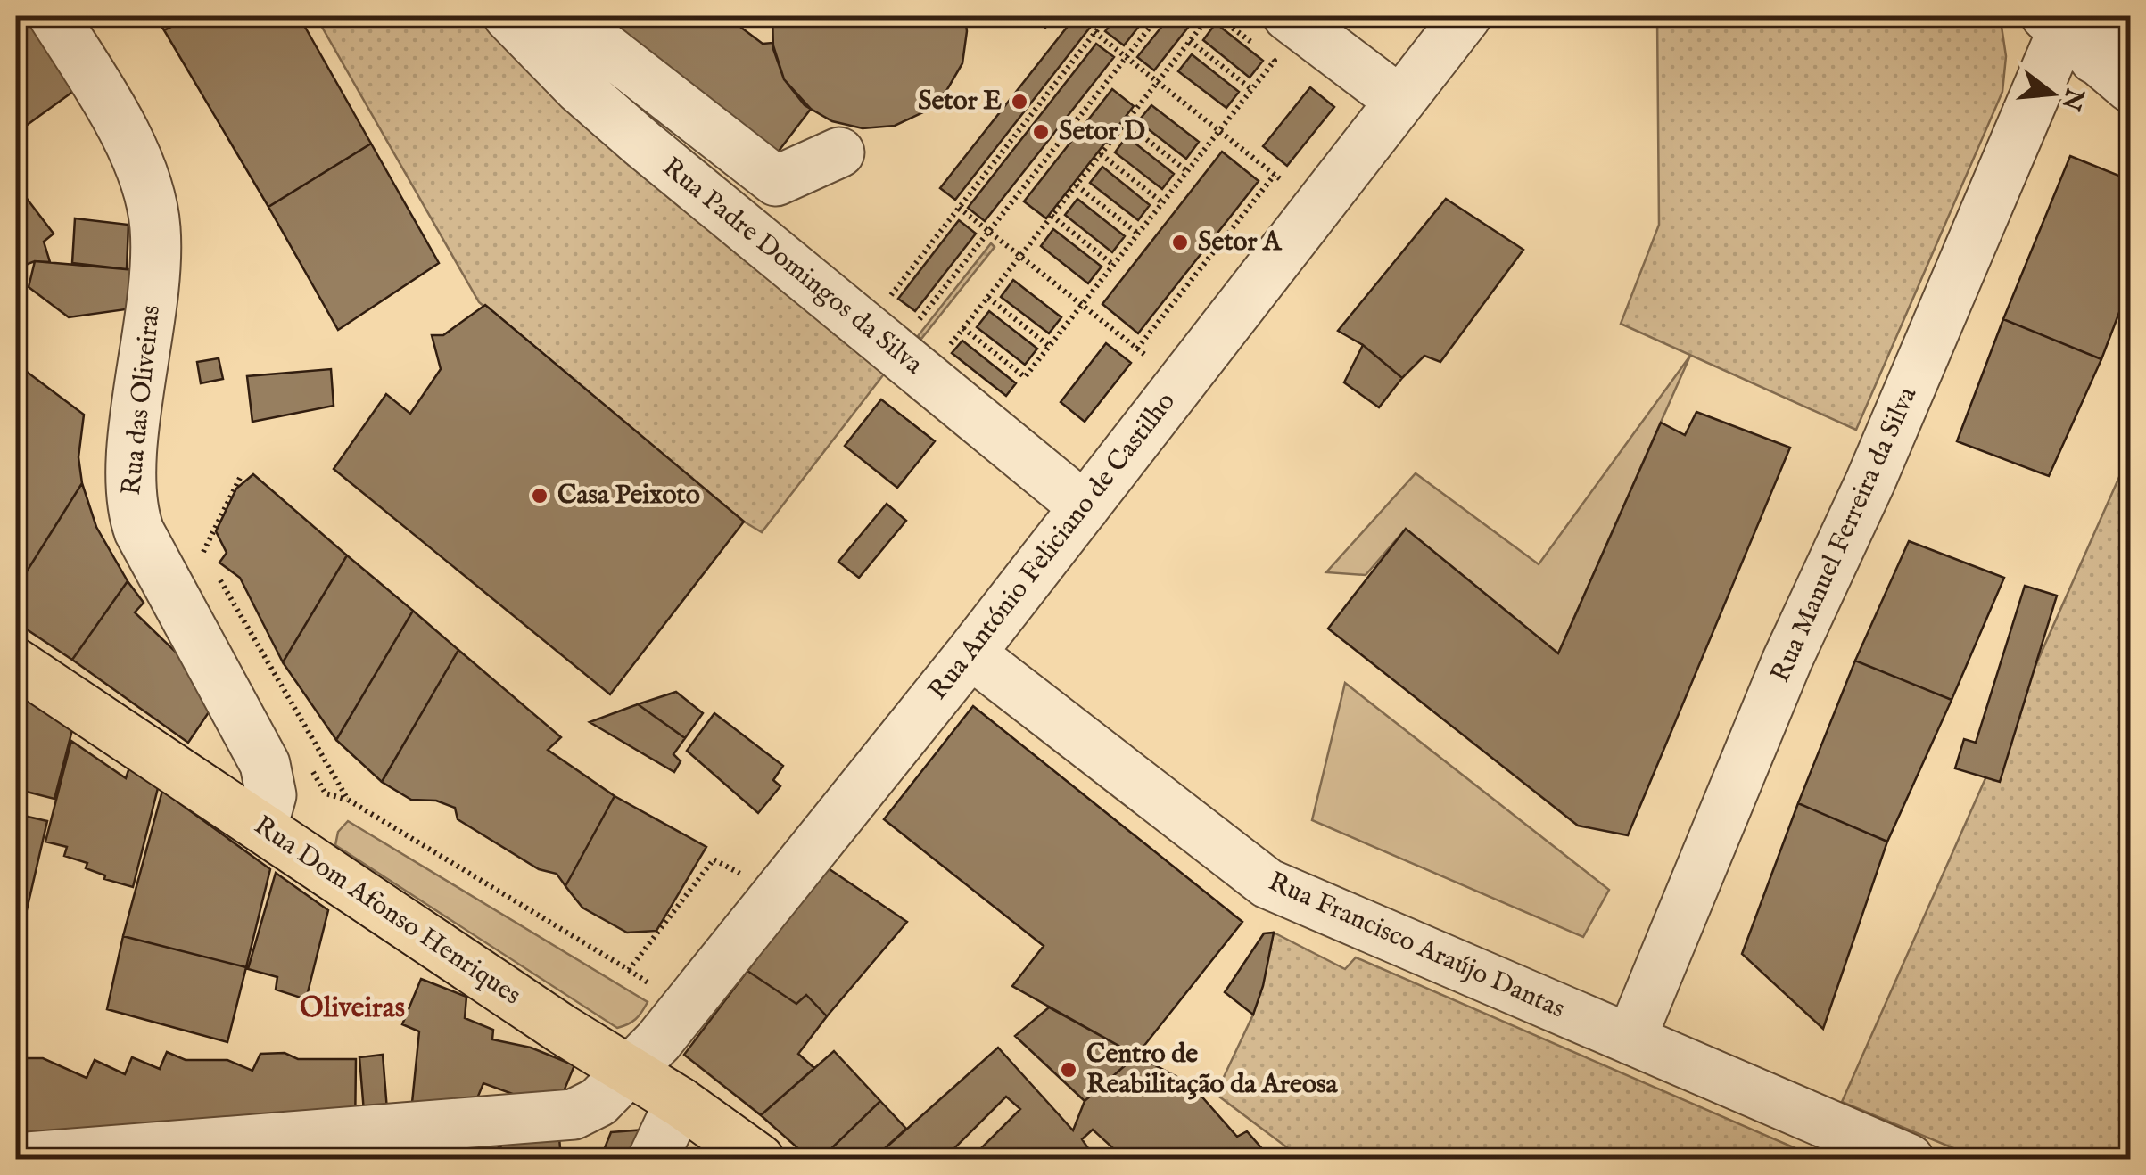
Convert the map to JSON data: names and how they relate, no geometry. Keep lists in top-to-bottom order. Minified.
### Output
{"streets":{"main road":["Rua Dom Afonso Henriques"],"street":["Rua Padre Domingos da Silva","Rua das Oliveiras","Rua Manuel Ferreira da Silva","Rua António Feliciano de Castilho","Rua Francisco Araújo Dantas"]},"crossings":[["Rua Padre Domingos da Silva","Rua António Feliciano de Castilho"],["Rua das Oliveiras","Rua Dom Afonso Henriques"],["Rua Manuel Ferreira da Silva","Rua Francisco Araújo Dantas"],["Rua António Feliciano de Castilho","Rua Dom Afonso Henriques"],["Rua António Feliciano de Castilho","Rua Francisco Araújo Dantas"]],"districts":["Oliveiras"],"places":["Setor E","Setor D","Setor A","Casa Peixoto","Centro de Reabilitação da Areosa"],"north":"right"}
